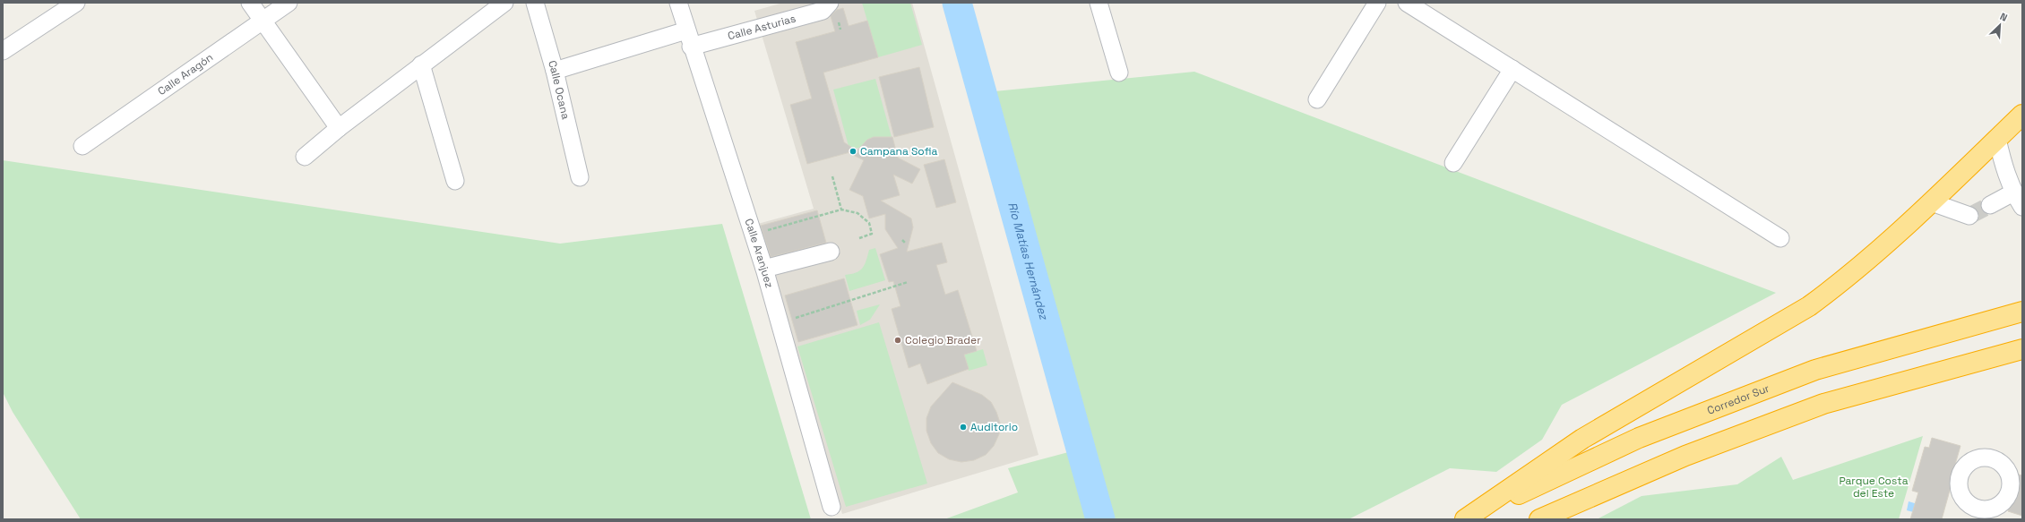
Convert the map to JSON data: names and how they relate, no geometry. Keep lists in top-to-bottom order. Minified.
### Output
{"streets":{"highway":["Corredor Sur"],"street":["Calle Asturias","Calle Aragón","Calle Ocana","Calle Aranjuez"]},"crossings":[["Calle Asturias","Calle Aranjuez"]],"water":["Río Matías Hernández"],"parks":["Parque Costa del Este"],"places":["Campana Sofia","Colegio Brader","Auditorio"],"north":"top right"}
